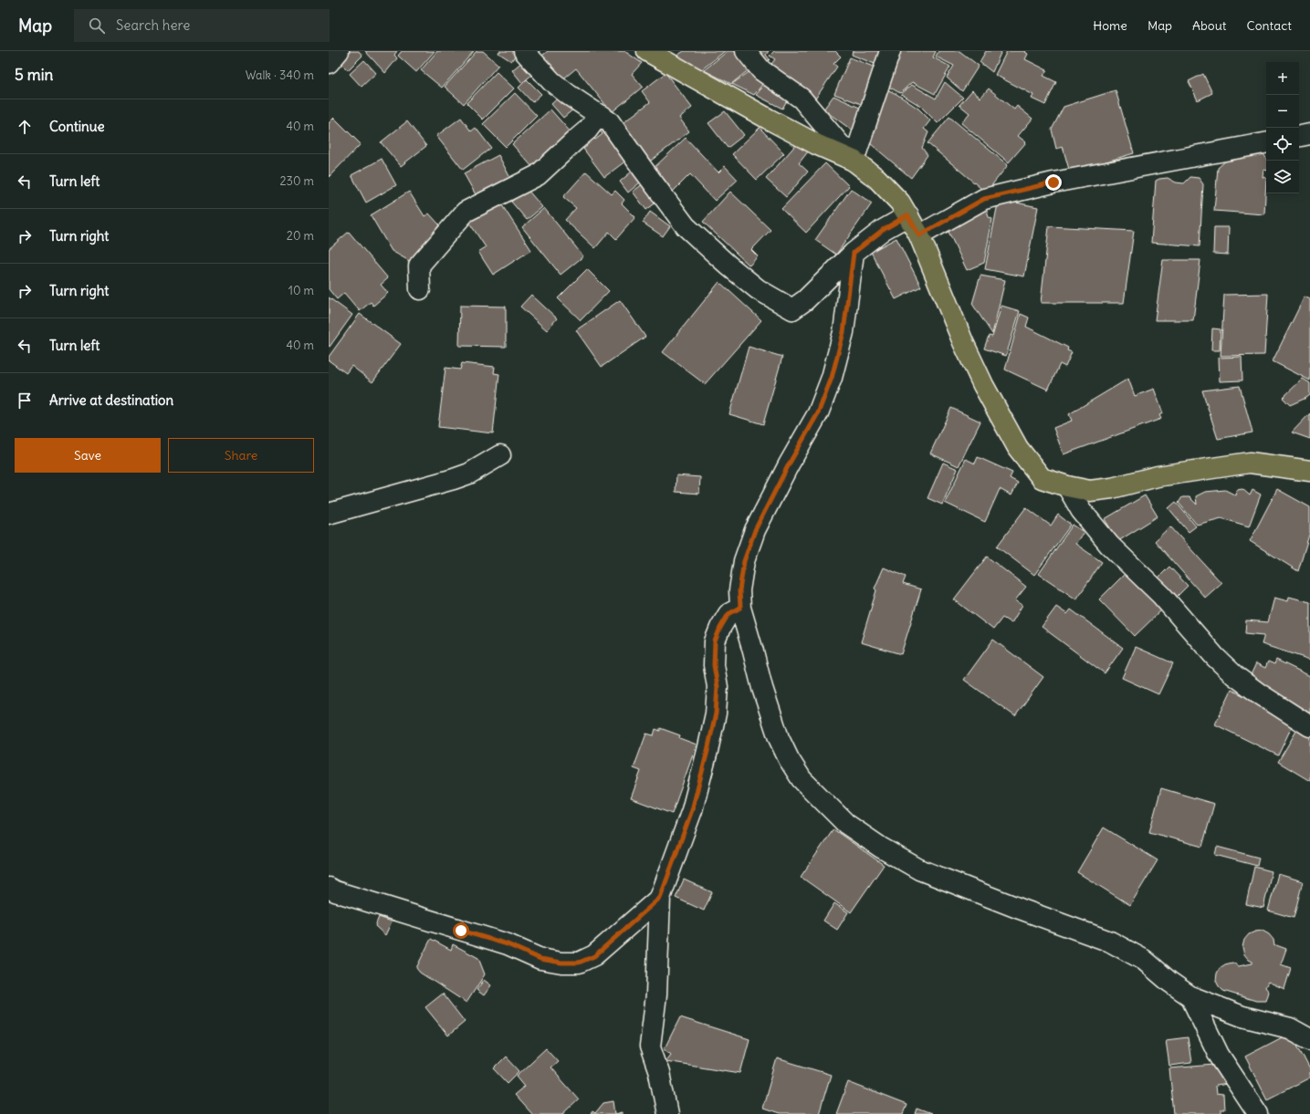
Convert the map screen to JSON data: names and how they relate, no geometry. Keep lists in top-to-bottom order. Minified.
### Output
{"page":{"header":"Map","search":"Search here","nav":["Home","Map","About","Contact"],"heading":["5 min","Walk · 340 m"],"map_buttons":["+","−"],"list":[["Continue","40 m"],["Turn left","230 m"],["Turn right","20 m"],["Turn right","10 m"],["Turn left","40 m"],"Arrive at destination"],"buttons":["Save","Share"]}}
